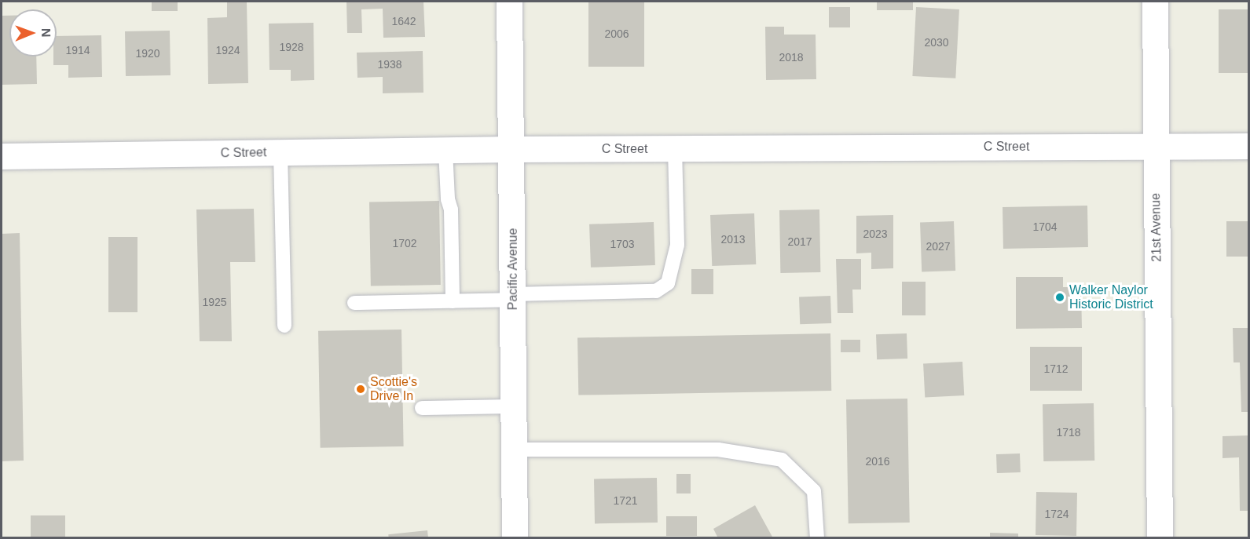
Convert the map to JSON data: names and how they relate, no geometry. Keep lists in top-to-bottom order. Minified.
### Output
{"streets":{"street":["C Street","21st Avenue","Pacific Avenue"]},"crossings":[["C Street","21st Avenue"],["C Street","Pacific Avenue"]],"places":["Walker Naylor Historic District","Scottie's Drive In"],"house_numbers":["1642","2006","2030","1928","1914","1924","1920","2018","1938","1704","2023","2013","2017","1702","1703","2027","1925","1712","1718","2016","1721","1724"],"north":"right"}
